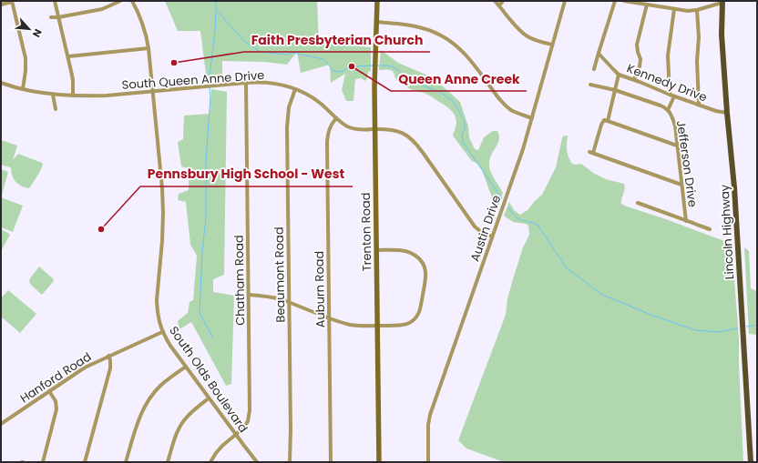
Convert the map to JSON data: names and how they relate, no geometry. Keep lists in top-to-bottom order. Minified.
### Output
{"streets":{"main road":["Trenton Road","Lincoln Highway"],"street":["South Queen Anne Drive","Kennedy Drive","Jefferson Drive","Austin Drive","Beaumont Road","Chatham Road","Auburn Road","Hanford Road","South Olds Boulevard"]},"crossings":[["South Queen Anne Drive","Austin Drive"],["South Queen Anne Drive","Trenton Road"],["South Queen Anne Drive","Beaumont Road"],["South Queen Anne Drive","Chatham Road"],["South Queen Anne Drive","Auburn Road"],["South Queen Anne Drive","South Olds Boulevard"],["Kennedy Drive","Lincoln Highway"],["Chatham Road","South Olds Boulevard"],["Hanford Road","South Olds Boulevard"]],"places":["Faith Presbyterian Church","Queen Anne Creek","Pennsbury High School - West"],"north":"bottom right"}
